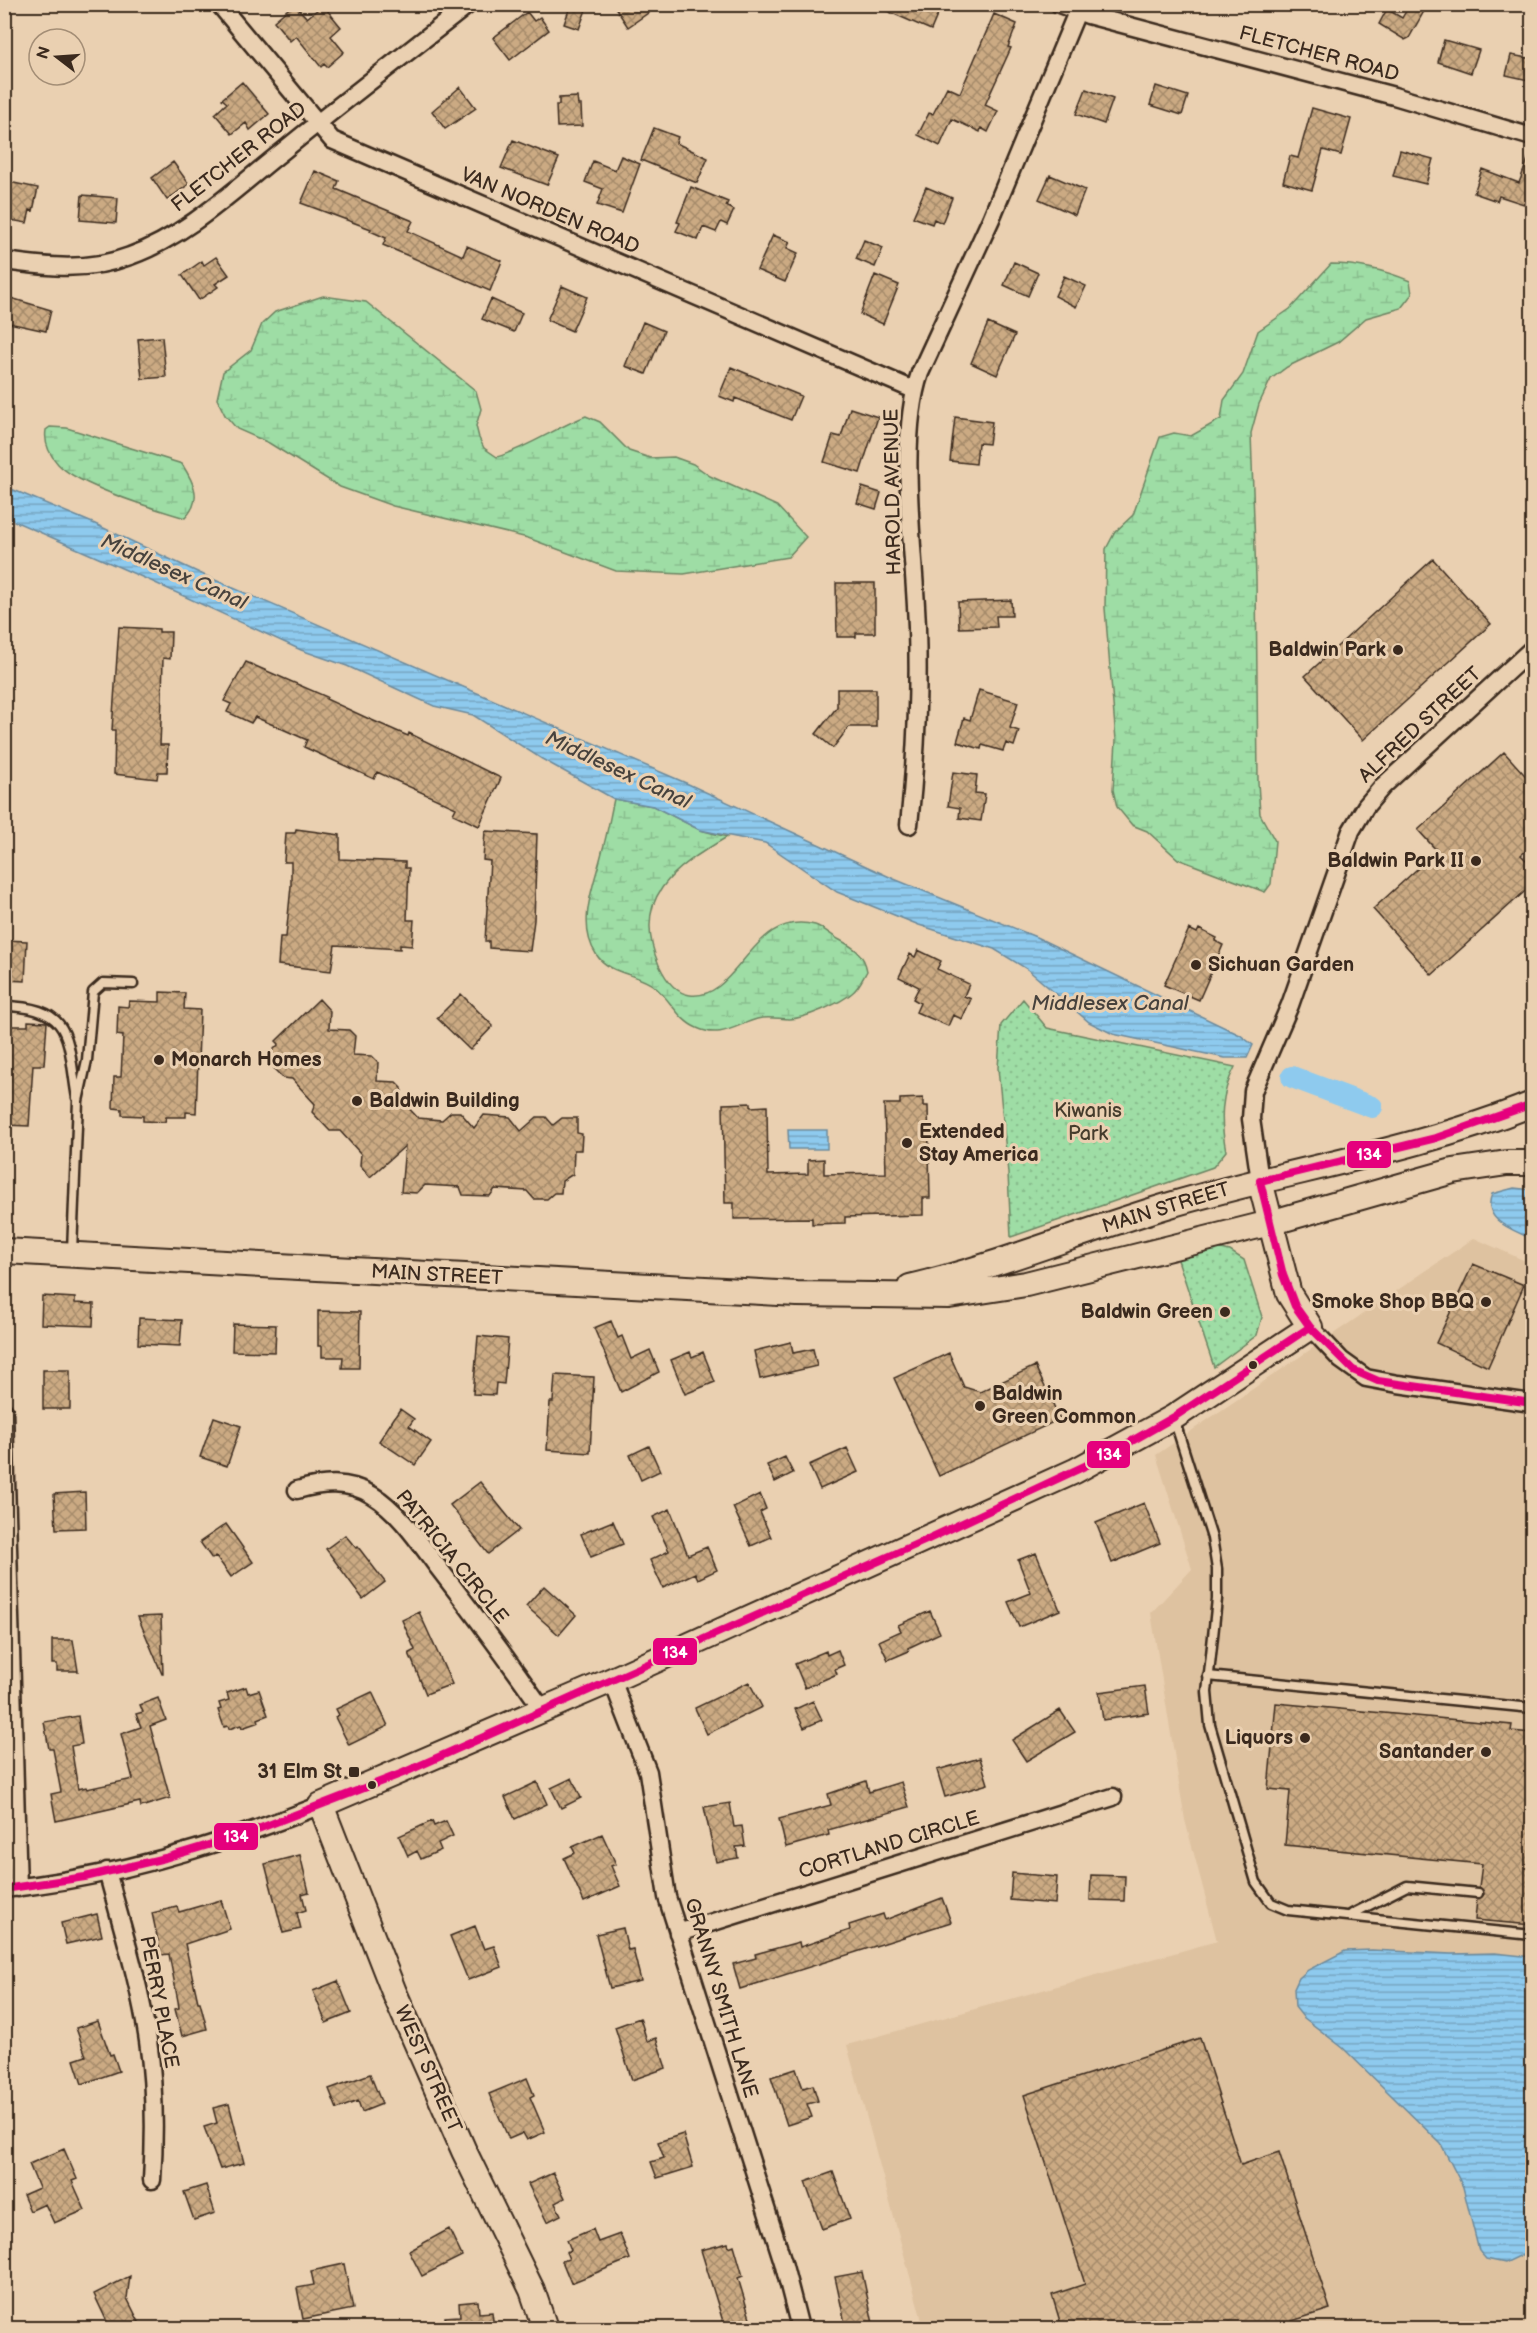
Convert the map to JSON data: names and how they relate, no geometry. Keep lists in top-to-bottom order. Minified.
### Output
{"streets":{"main road":["MAIN STREET","WEST STREET"],"street":["FLETCHER ROAD","VAN NORDEN ROAD","HAROLD AVENUE","ALFRED STREET","PATRICIA CIRCLE","CORTLAND CIRCLE","GRANNY SMITH LANE","PERRY PLACE"]},"crossings":[["FLETCHER ROAD","VAN NORDEN ROAD"],["FLETCHER ROAD","HAROLD AVENUE"],["VAN NORDEN ROAD","HAROLD AVENUE"],["ALFRED STREET","MAIN STREET"],["CORTLAND CIRCLE","GRANNY SMITH LANE"]],"water":["Middlesex Canal"],"parks":["Kiwanis Park"],"places":{"other":["Baldwin Park","Baldwin Park II","Sichuan Garden","Monarch Homes","Baldwin Building","Extended Stay America","Smoke Shop BBQ","Baldwin Green","Baldwin Green Common","Liquors","Santander"],"transit":["31 Elm St"]},"lines":["transit line 134"],"north":"left"}
